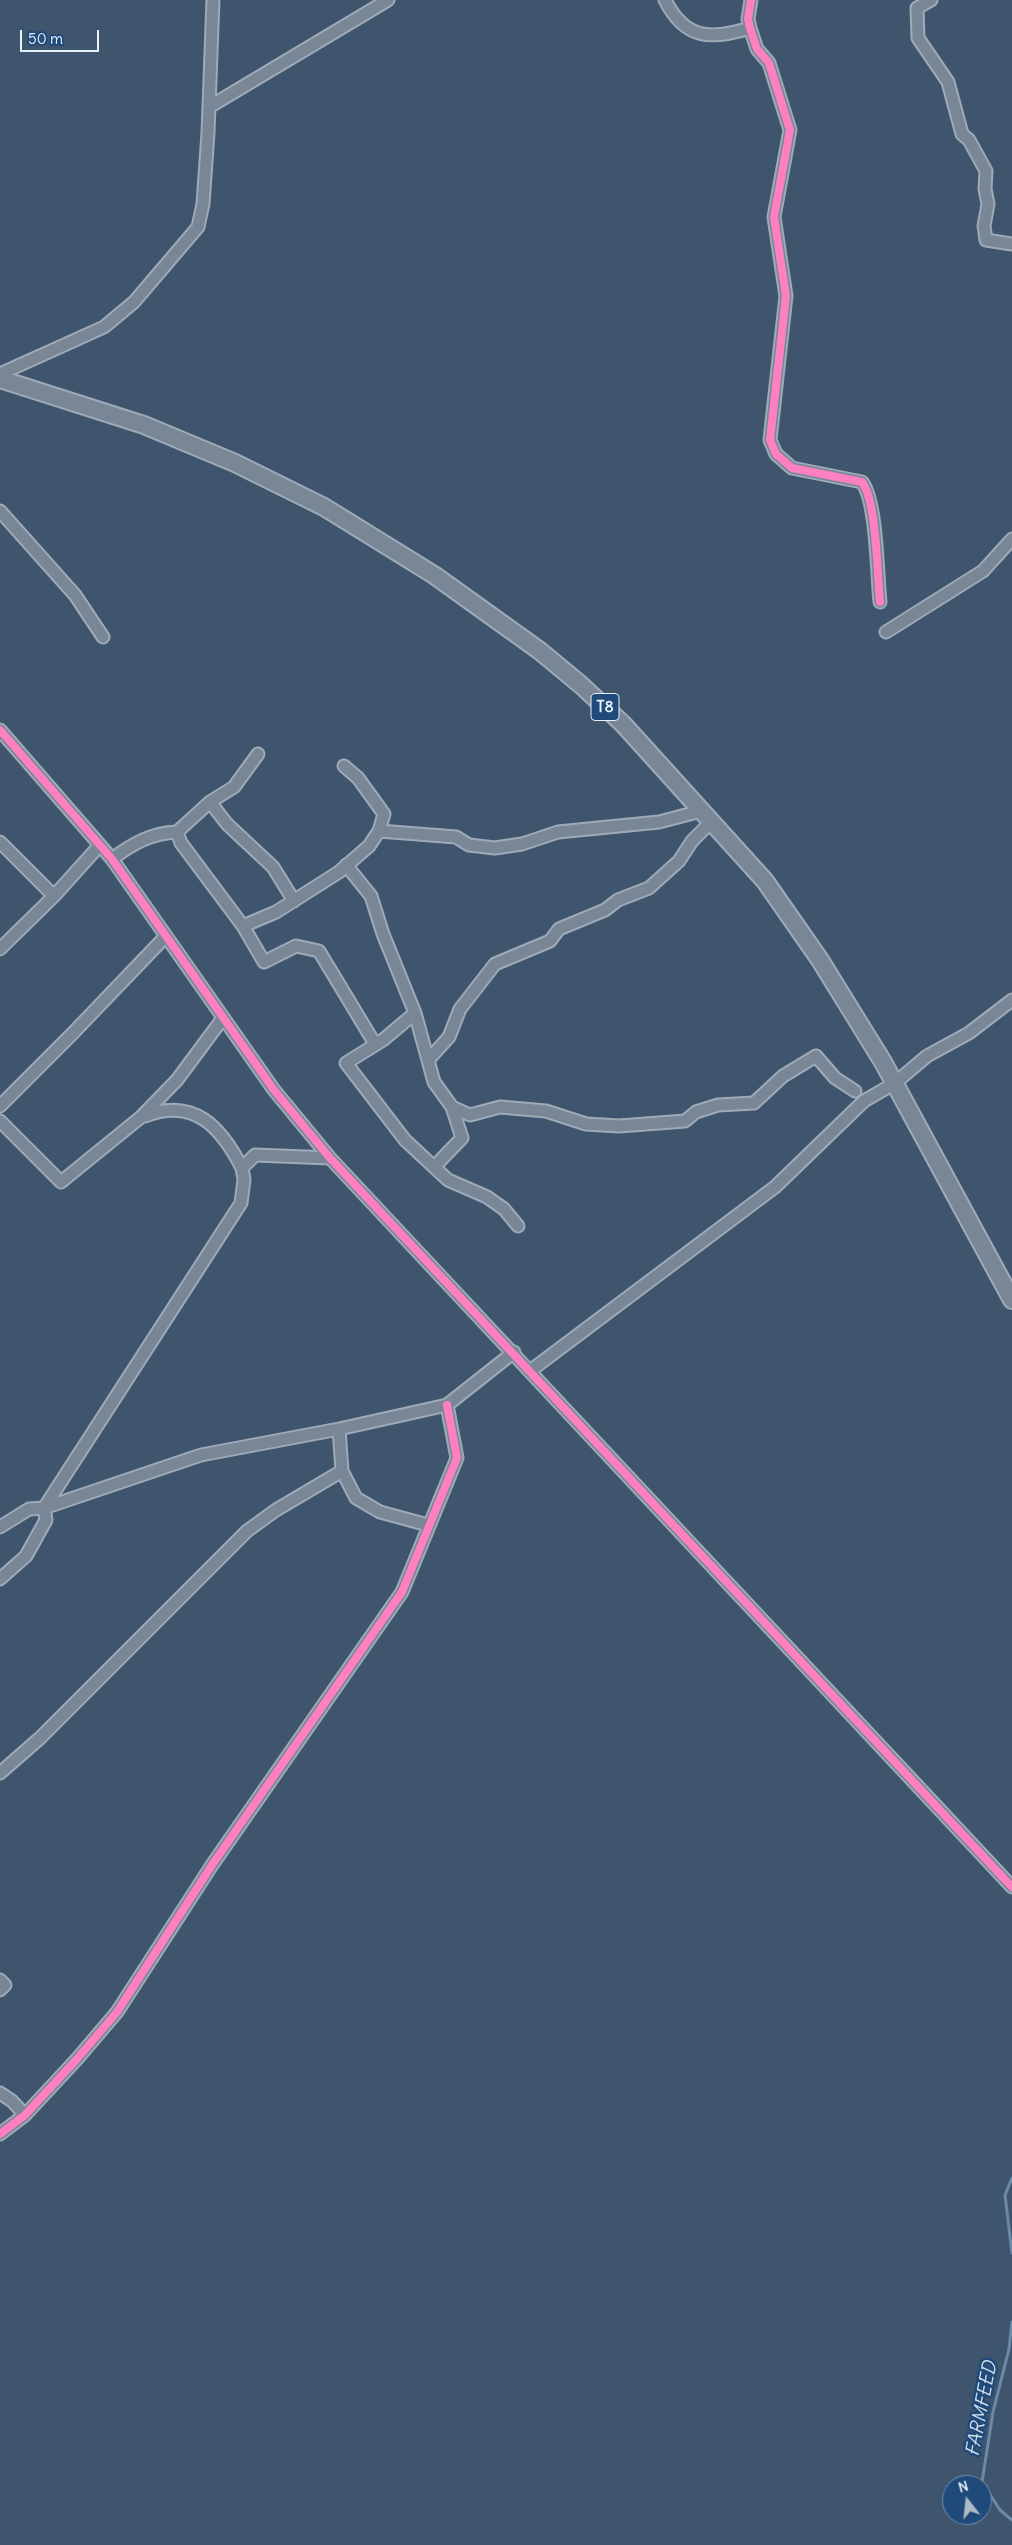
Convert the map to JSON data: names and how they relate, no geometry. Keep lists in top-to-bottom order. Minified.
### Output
{"streets":{"highway":["T8"]},"water":["FARMFEED"],"scale_bar":"50 m","north":"top"}
